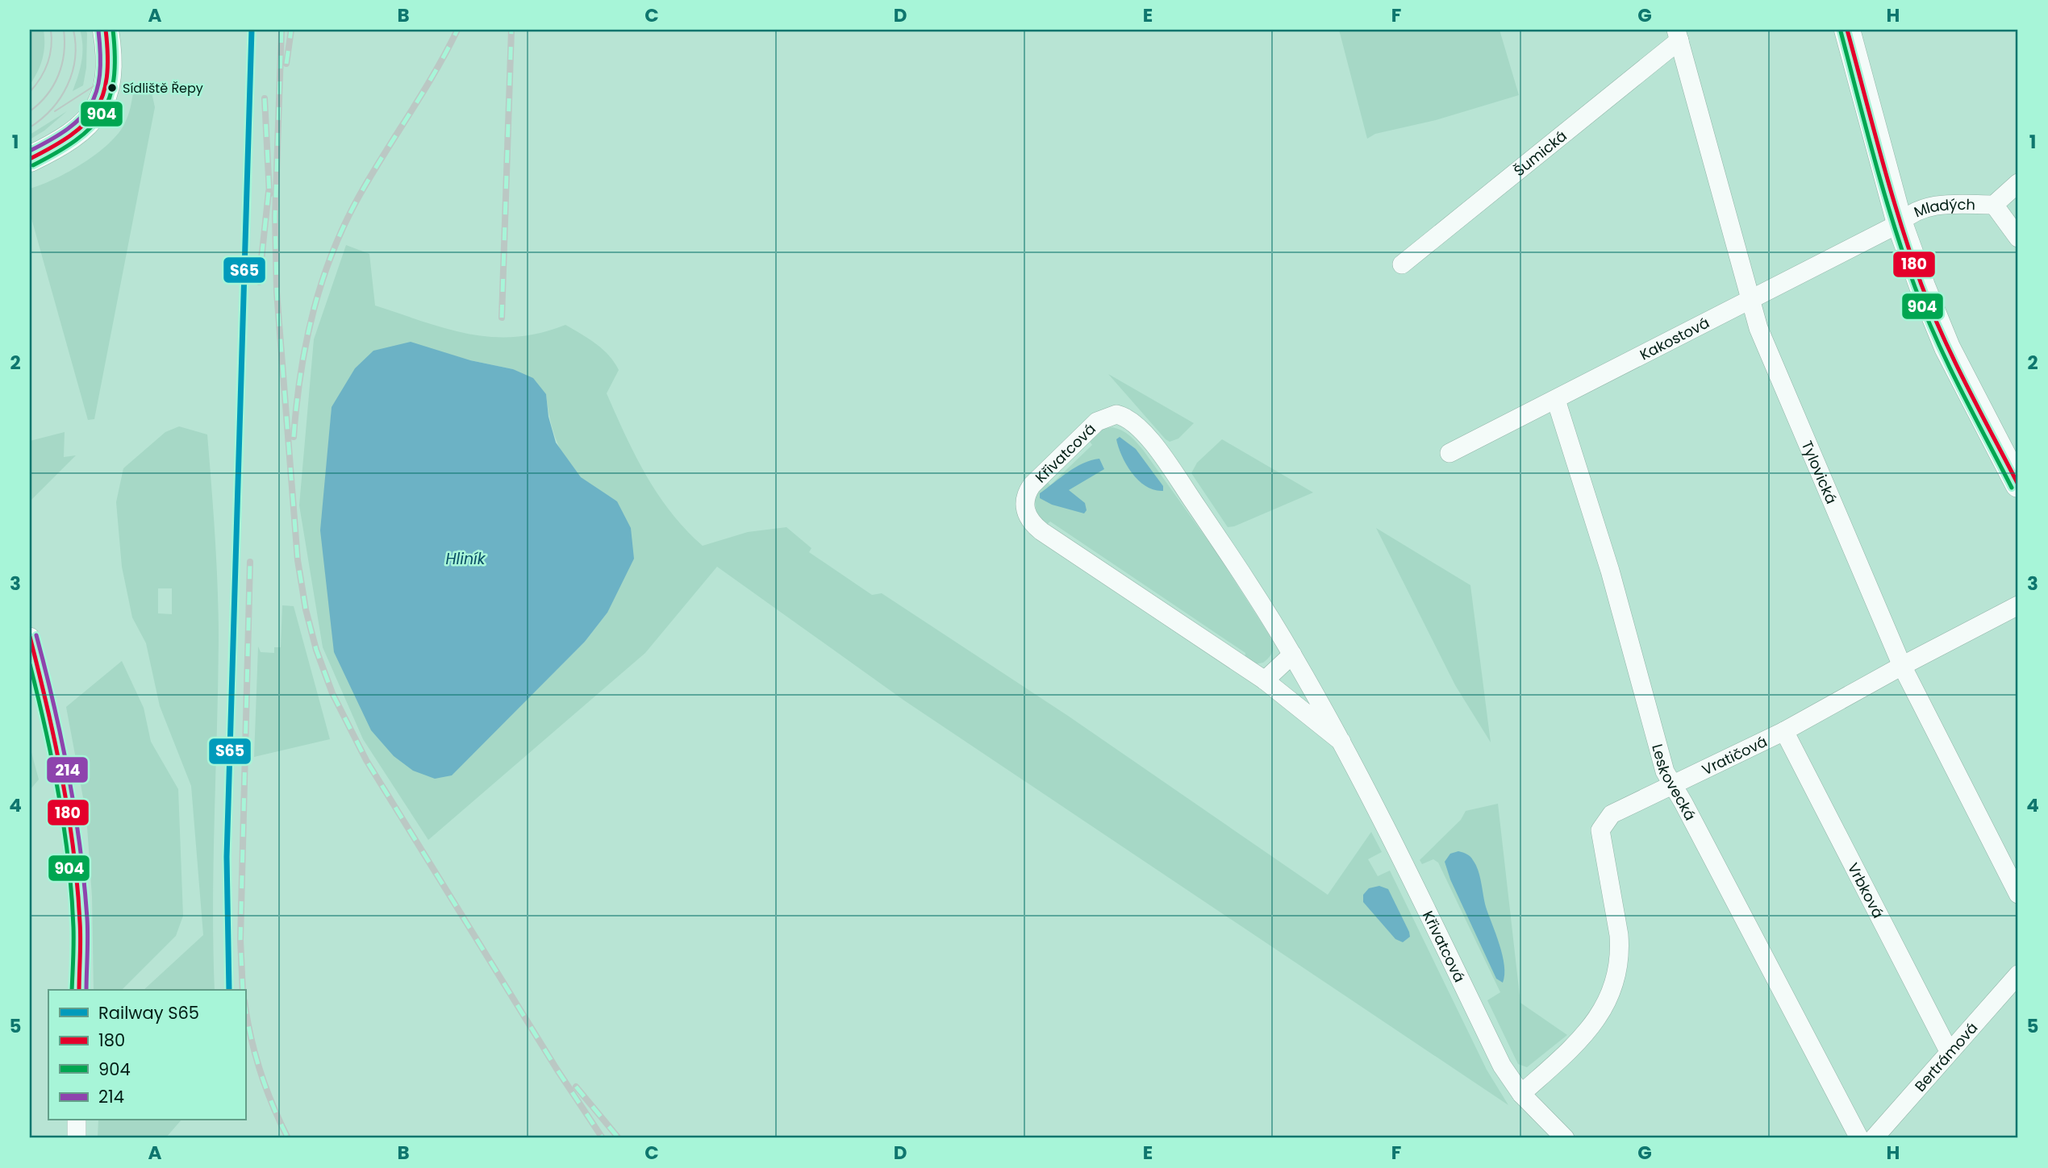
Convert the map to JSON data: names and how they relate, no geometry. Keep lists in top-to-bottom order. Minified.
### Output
{"streets":{"street":["Šumická","Mladých","Kakostová","Křivatcová","Tylovická","Vratičová","Leskovecká","Vrbková","Bertrámová"]},"crossings":[["Šumická","Tylovická"],["Mladých","Kakostová"],["Kakostová","Tylovická"],["Kakostová","Leskovecká"],["Křivatcová","Vratičová"],["Tylovická","Vratičová"],["Vratičová","Leskovecká"],["Vratičová","Vrbková"],["Vrbková","Bertrámová"]],"water":["Hliník"],"places":["Sídliště Řepy"],"lines":["rail line S65","transit line 180","transit line 904","transit line 214"],"legend":["Railway S65","180","904","214"],"grid":{"columns":["A","B","C","D","E","F","G","H"],"rows":["1","2","3","4","5"]}}
